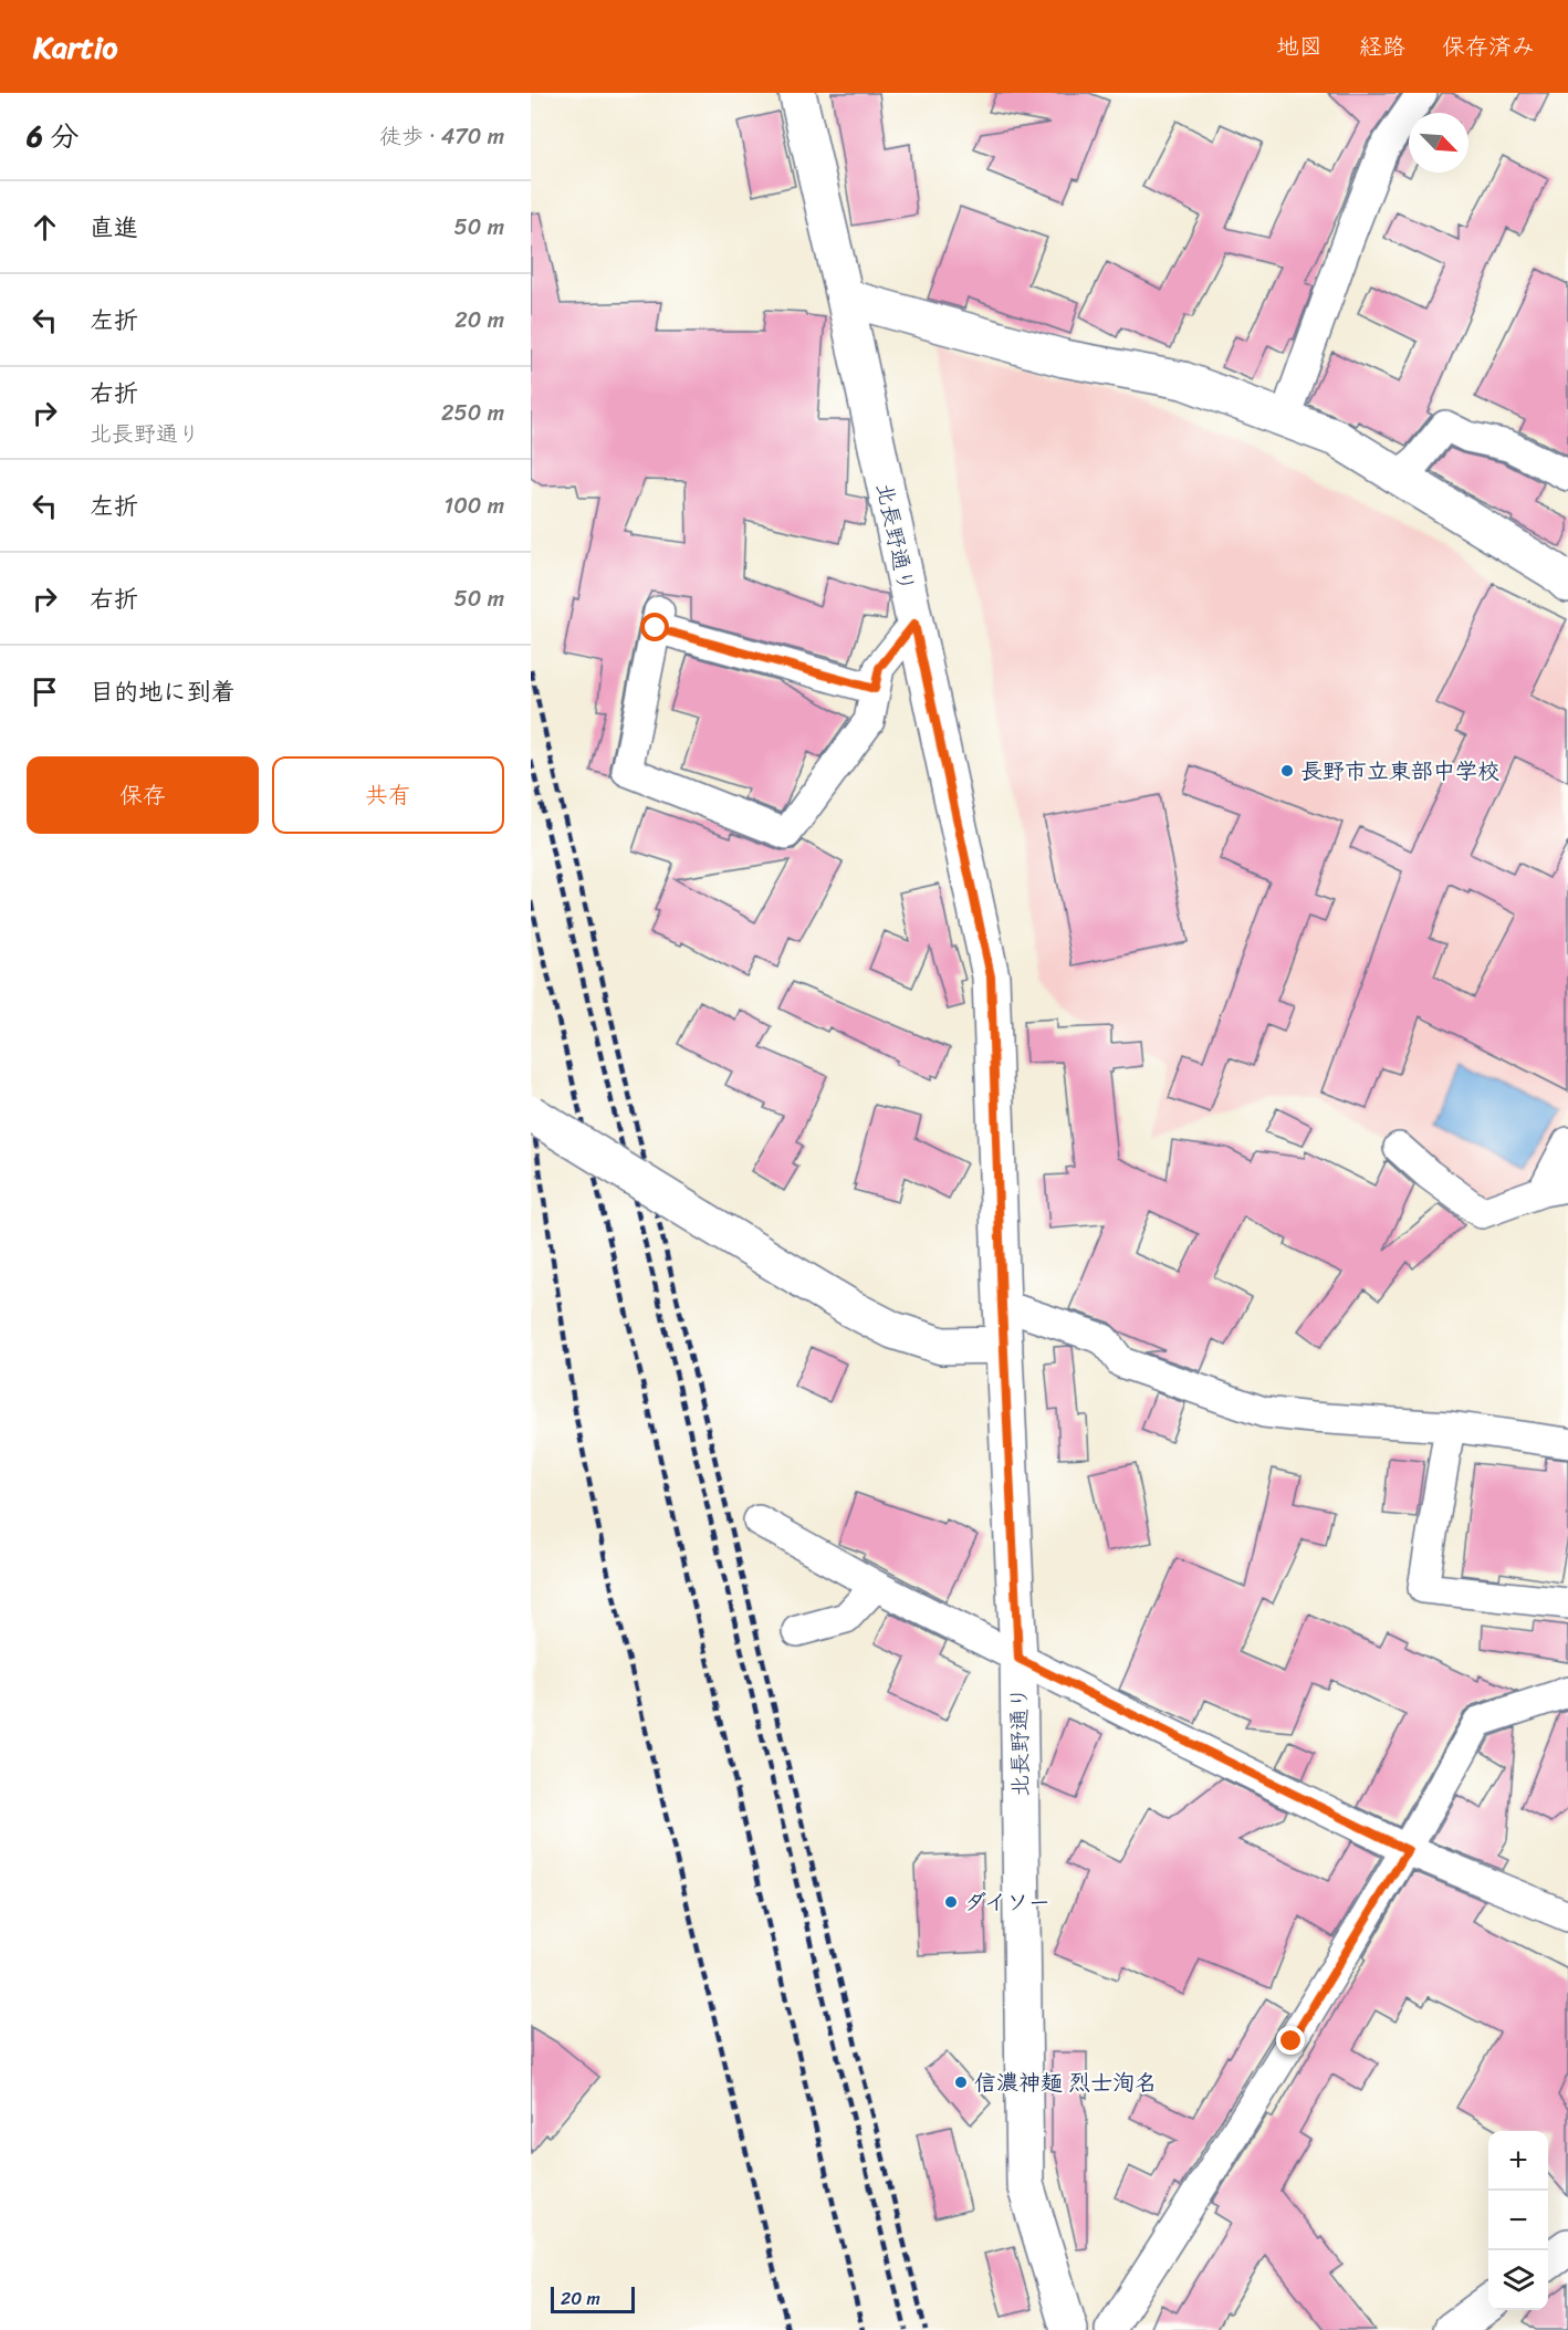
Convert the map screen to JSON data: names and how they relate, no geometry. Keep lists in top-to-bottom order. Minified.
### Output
{"streets":{"street":["北長野通り"]},"places":["長野市立東部中学校","ダイソー","信濃神麺 烈士洵名"],"scale_bar":"20 m","north":"bottom right","page":{"header":"Kartio","nav":["地図","経路","保存済み"],"heading":["6 分","徒歩 · 470 m"],"list":[["直進","50 m"],["左折","20 m"],["右折","北長野通り","250 m"],["左折","100 m"],["右折","50 m"],"目的地に到着"],"buttons":["保存","共有"],"map_buttons":["+","−"],"scale":"20 m"}}
